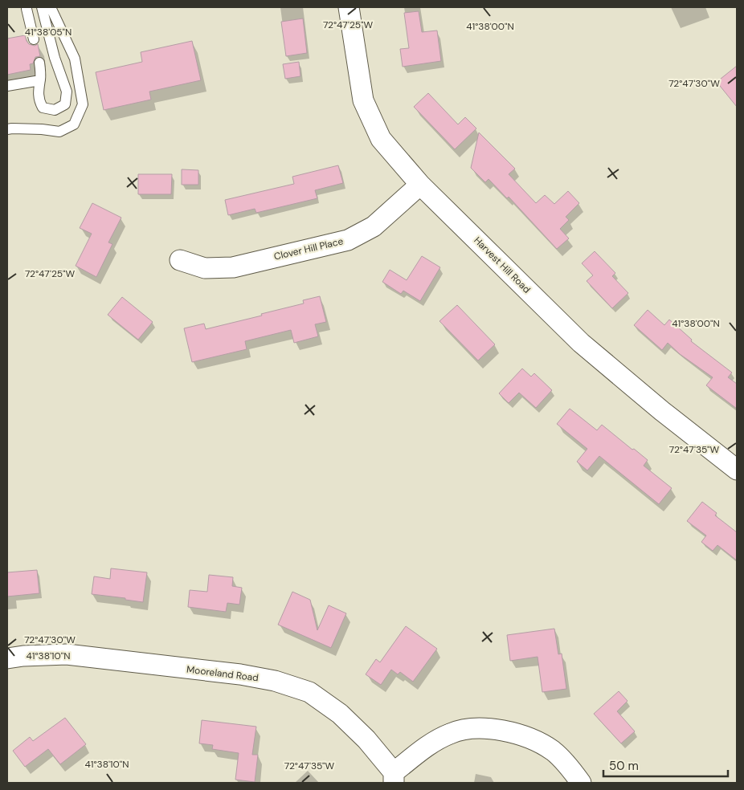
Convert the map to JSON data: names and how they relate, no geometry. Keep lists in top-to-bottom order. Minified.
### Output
{"streets":{"street":["Clover Hill Place","Harvest Hill Road","Mooreland Road"]},"crossings":[["Clover Hill Place","Harvest Hill Road"]],"scale_bar":"50 m","coordinates":["72°47'25\"W","41°38'00\"N","41°38'05\"N","72°47'30\"W","72°47'35\"W","41°38'10\"N"]}
